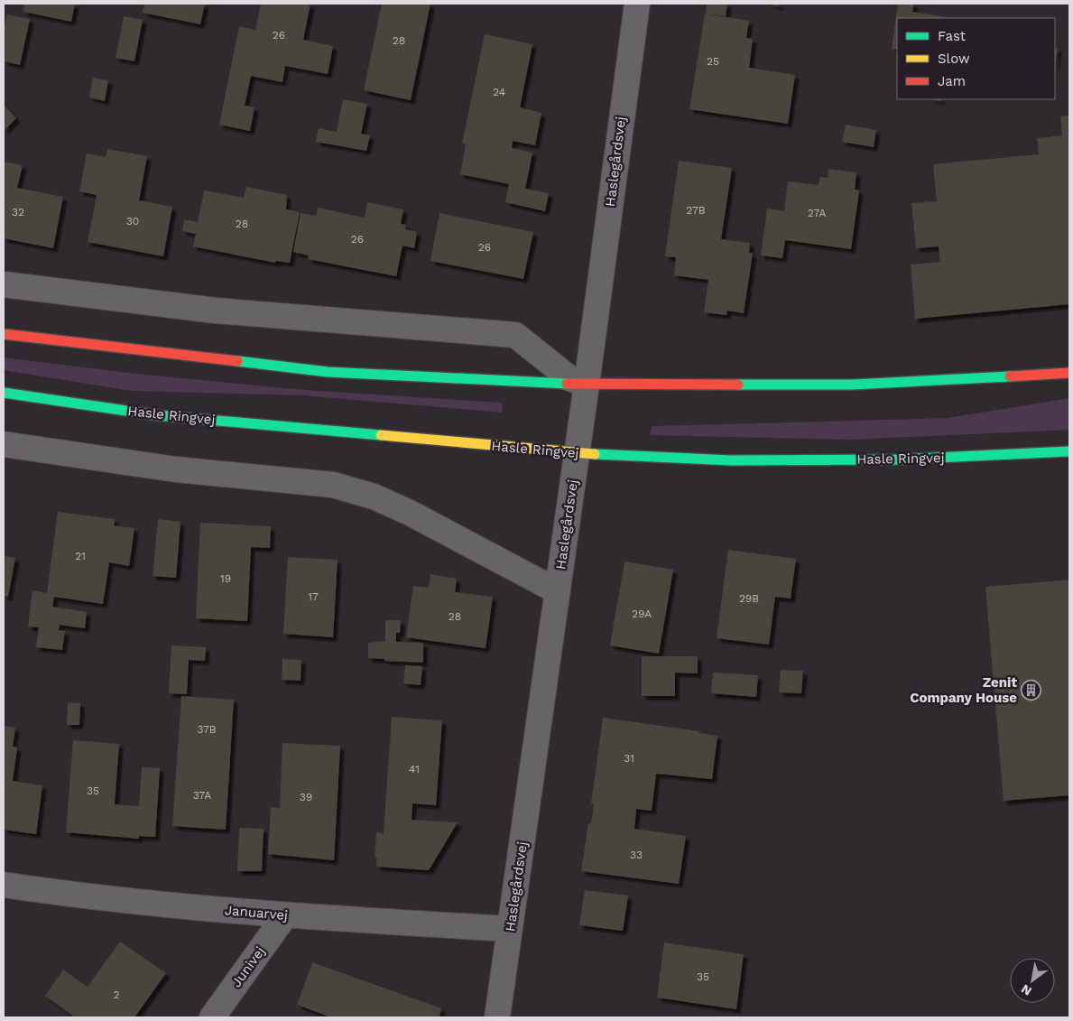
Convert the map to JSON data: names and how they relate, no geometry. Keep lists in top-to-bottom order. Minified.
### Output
{"streets":{"main road":["Hasle Ringvej"],"street":["Haslegårdsvej","Januarvej","Junivej"]},"crossings":[["Haslegårdsvej","Hasle Ringvej"],["Haslegårdsvej","Januarvej"],["Januarvej","Junivej"]],"places":{"building":["Zenit Company House"]},"house_numbers":["26","28","25","24","27B","32","27A","30","28","26","26","21","19","17","29B","29A","28","37B","31","41","35","37A","39","33","35","2"],"legend":["Fast","Slow","Jam"],"north":"bottom left"}
